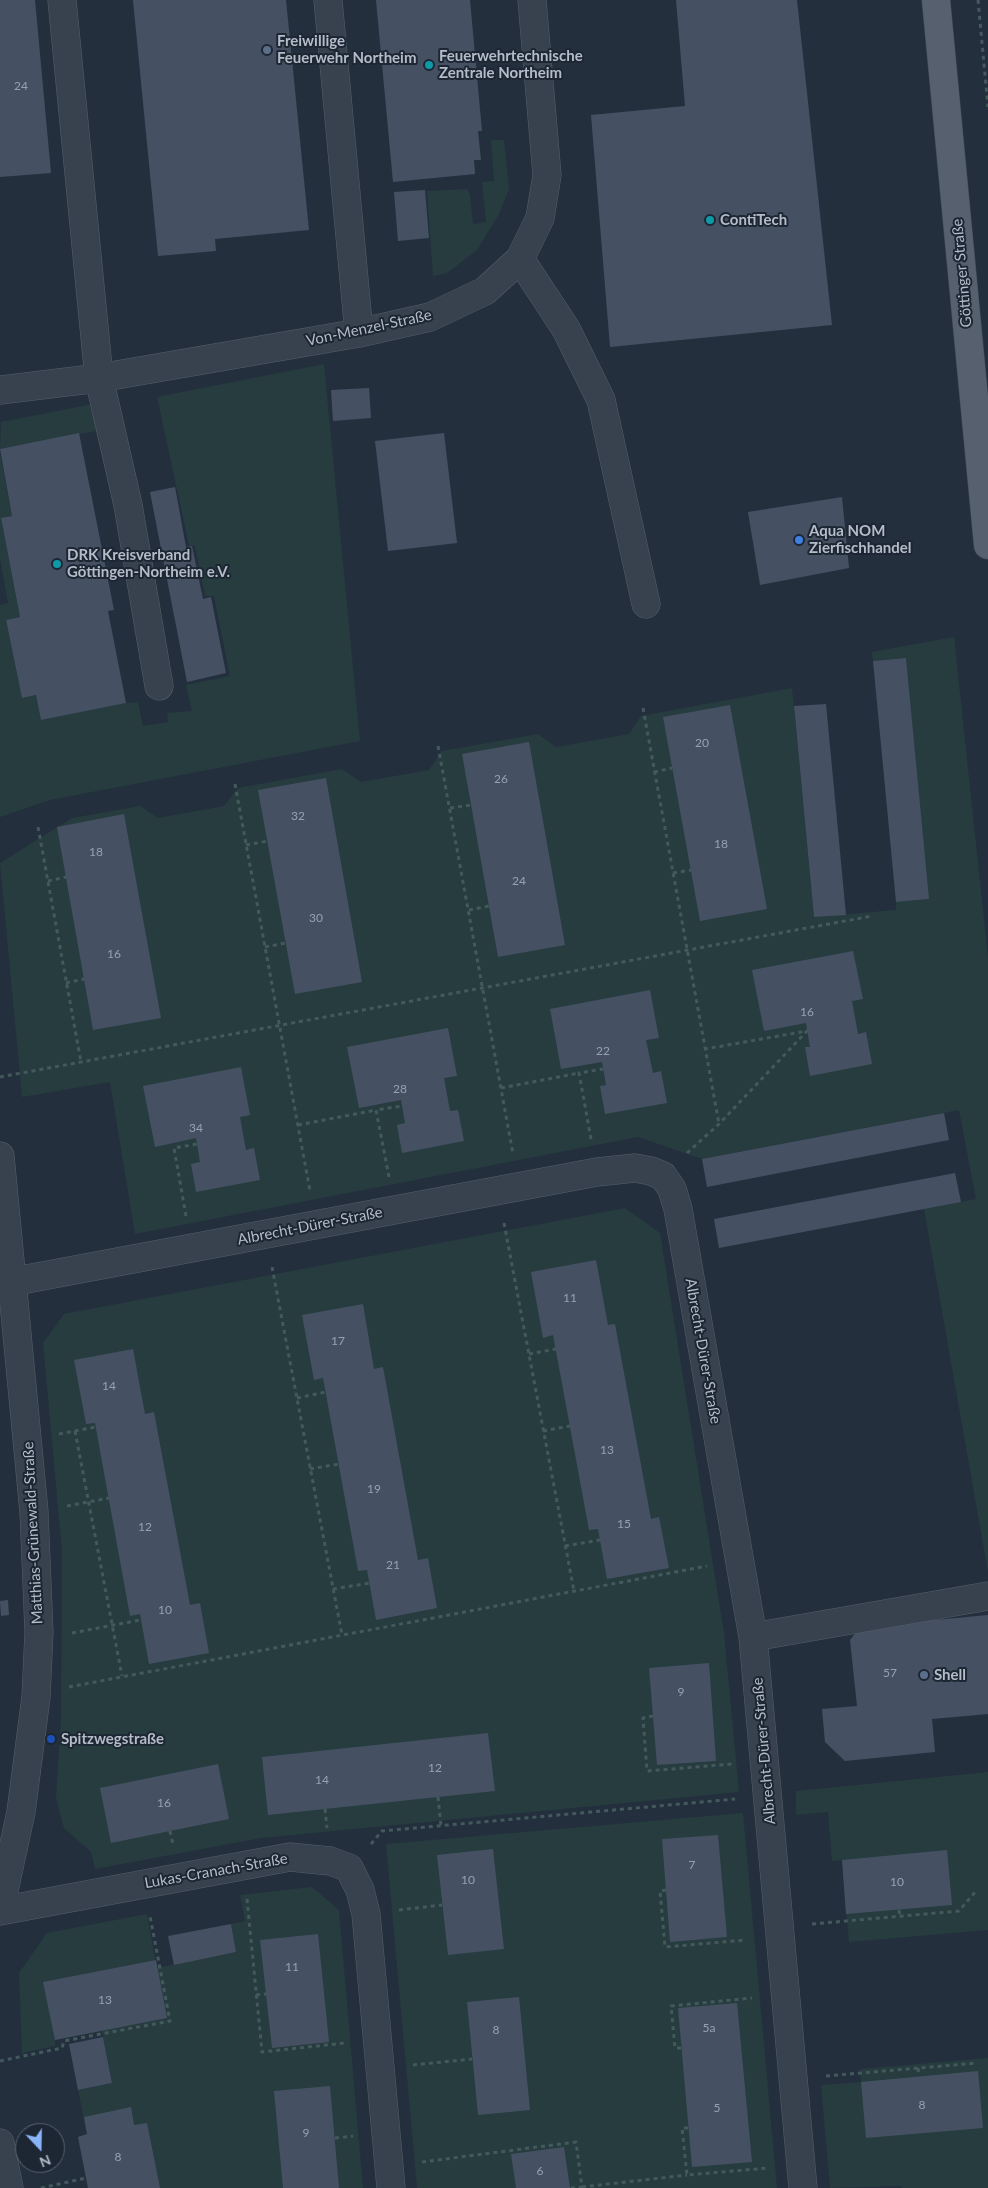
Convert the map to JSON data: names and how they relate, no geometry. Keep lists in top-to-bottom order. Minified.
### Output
{"streets":{"main road":["Göttinger Straße"],"street":["Von-Menzel-Straße","Albrecht-Dürer-Straße","Matthias-Grünewald-Straße","Lukas-Cranach-Straße"]},"crossings":[["Albrecht-Dürer-Straße","Matthias-Grünewald-Straße"],["Matthias-Grünewald-Straße","Lukas-Cranach-Straße"]],"places":["Freiwillige Feuerwehr Northeim","Feuerwehrtechnische Zentrale Northeim","ContiTech","Aqua NOM Zierfischhandel","DRK Kreisverband Göttingen-Northeim e.V.","Shell","Spitzwegstraße"],"house_numbers":["24","20","26","32","18","18","24","30","16","16","22","28","34","11","17","14","13","19","15","12","21","10","57","9","12","14","16","7","10","10","11","13","5a","8","8","5","9","8","6"],"north":"bottom"}
